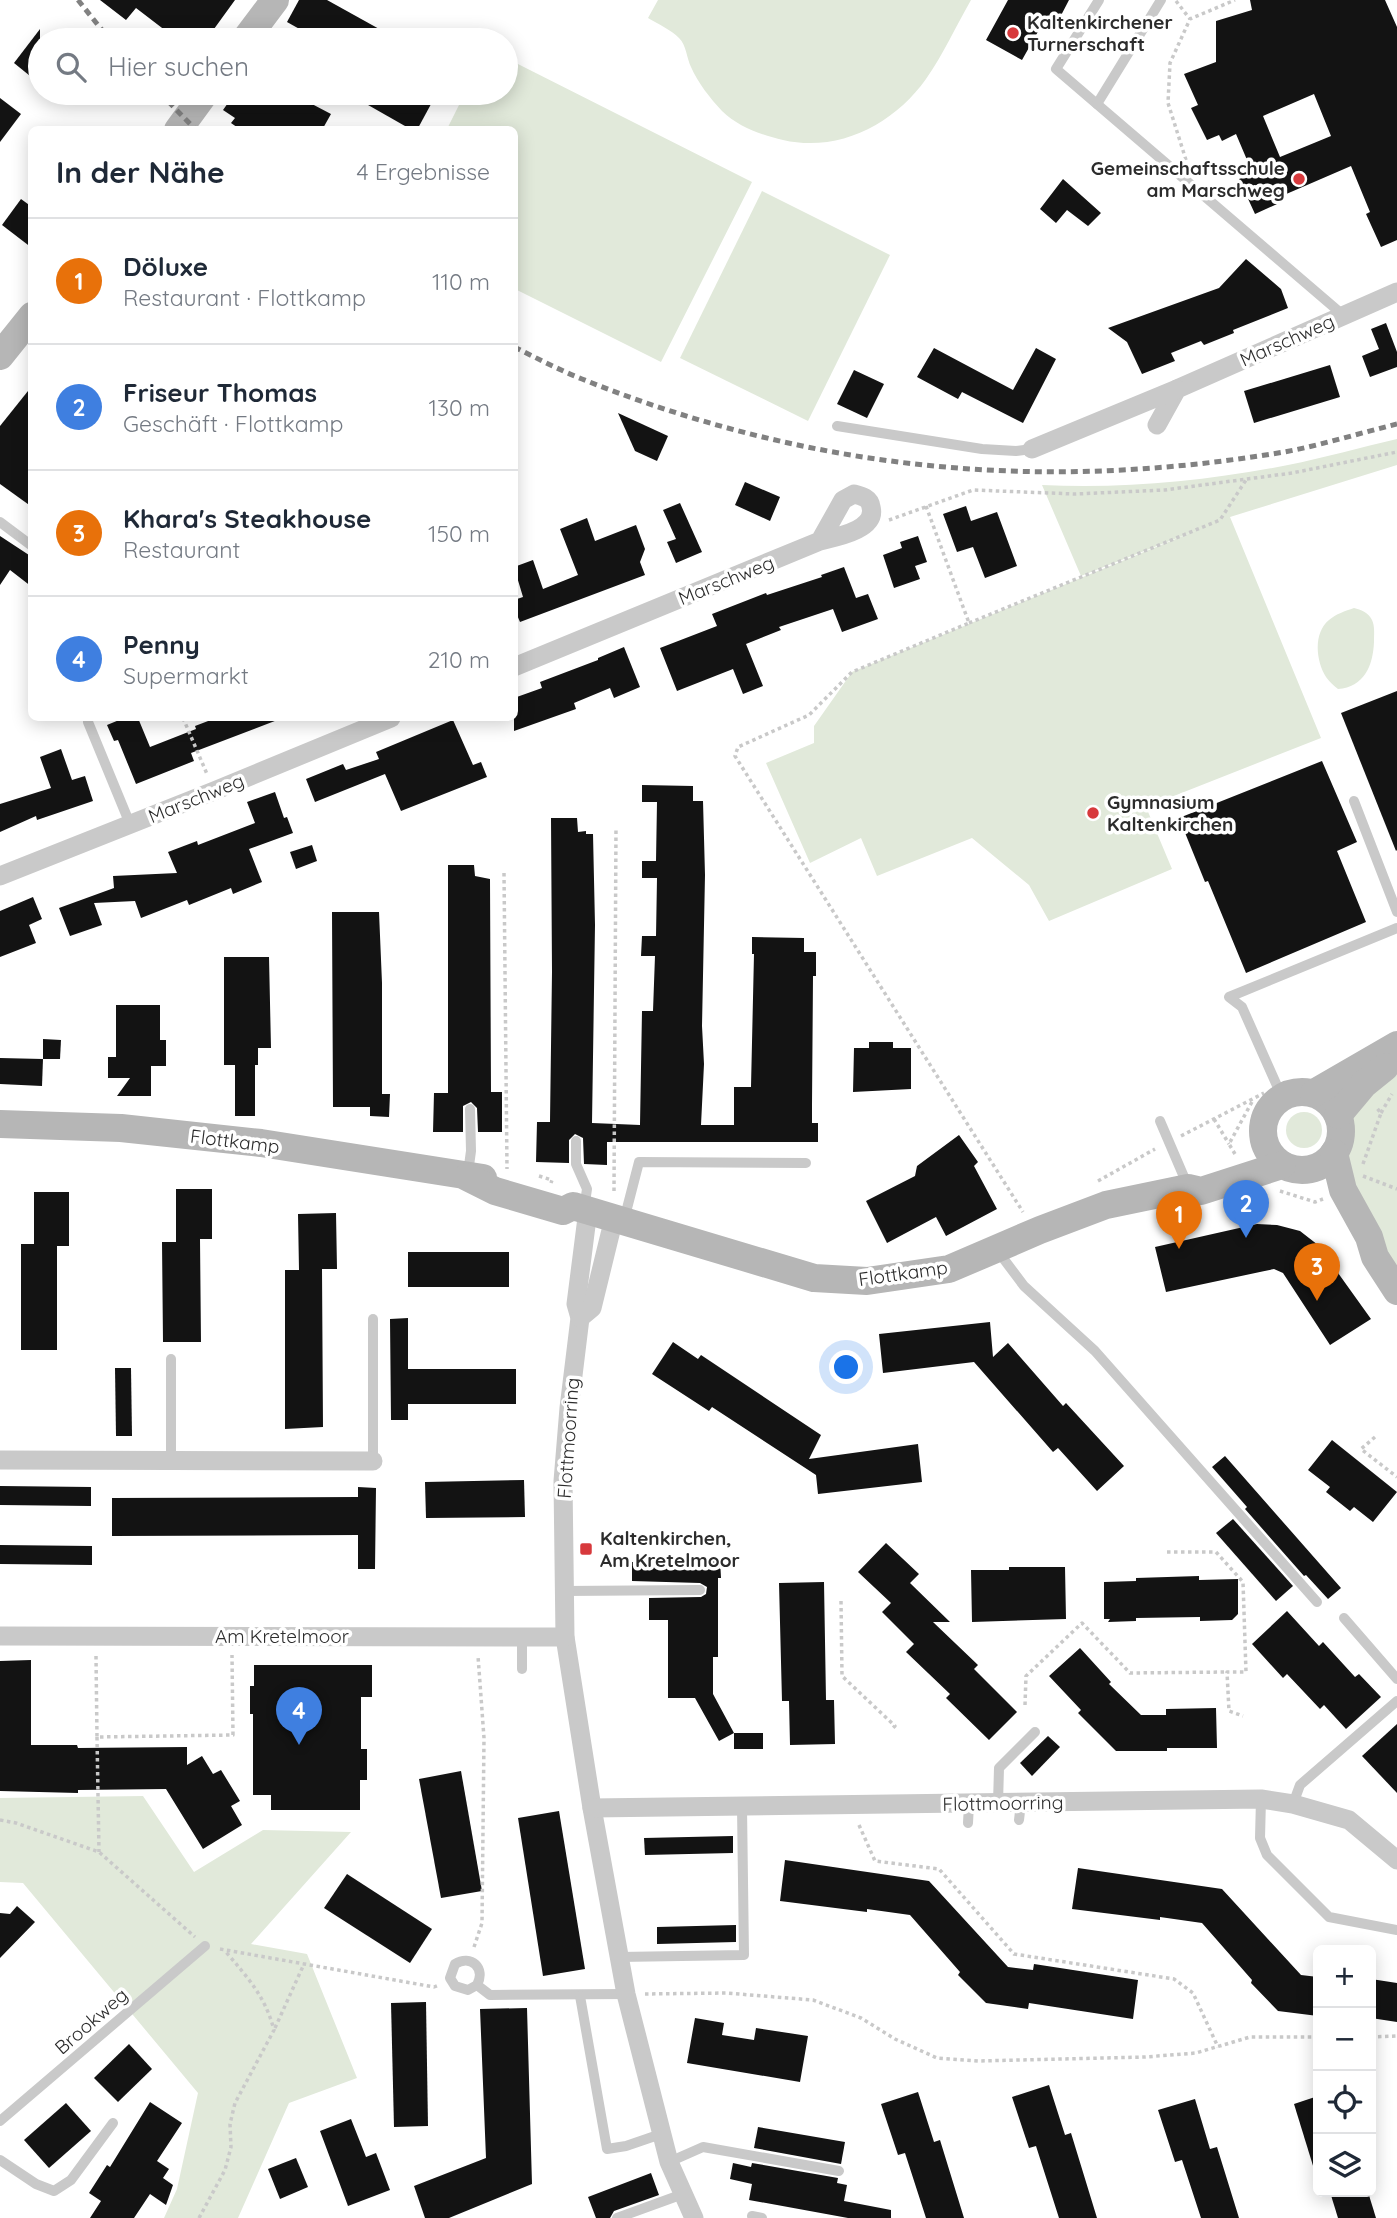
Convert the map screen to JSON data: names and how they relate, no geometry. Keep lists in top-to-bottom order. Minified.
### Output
{"streets":{"street":["Marschweg","Flottkamp","Flottmoorring","Am Kretelmoor"],"lane":["Brookweg"]},"crossings":[["Flottkamp","Flottmoorring"],["Flottmoorring","Am Kretelmoor"]],"places":{"other":["Kaltenkirchener Turnerschaft","Gemeinschaftsschule am Marschweg","Gymnasium Kaltenkirchen"],"transit":["Kaltenkirchen, Am Kretelmoor"]},"page":{"search":"Hier suchen","heading":["In der Nähe","4 Ergebnisse"],"list":[{"mark":"1","name":"Döluxe","note":"Restaurant · Flottkamp","value":"110 m"},{"mark":"2","name":"Friseur Thomas","note":"Geschäft · Flottkamp","value":"130 m"},{"mark":"3","name":"Khara's Steakhouse","note":"Restaurant","value":"150 m"},{"mark":"4","name":"Penny","note":"Supermarkt","value":"210 m"}],"pins":["2","1","3","4"],"map_buttons":["+","−"]}}
